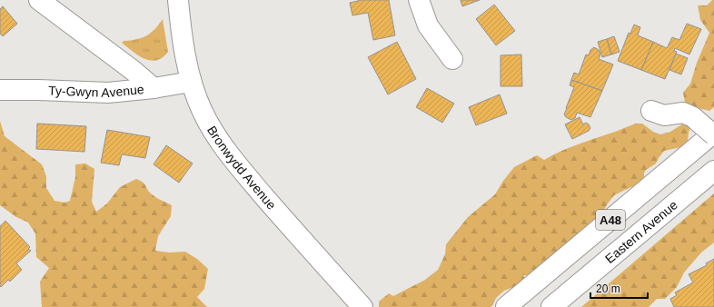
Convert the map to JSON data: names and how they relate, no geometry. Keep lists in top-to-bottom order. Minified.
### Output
{"streets":{"main road":["Ty-Gwyn Avenue","Bronwydd Avenue","A48","Eastern Avenue"]},"crossings":[["Ty-Gwyn Avenue","Bronwydd Avenue"]],"scale_bar":"20 m"}
